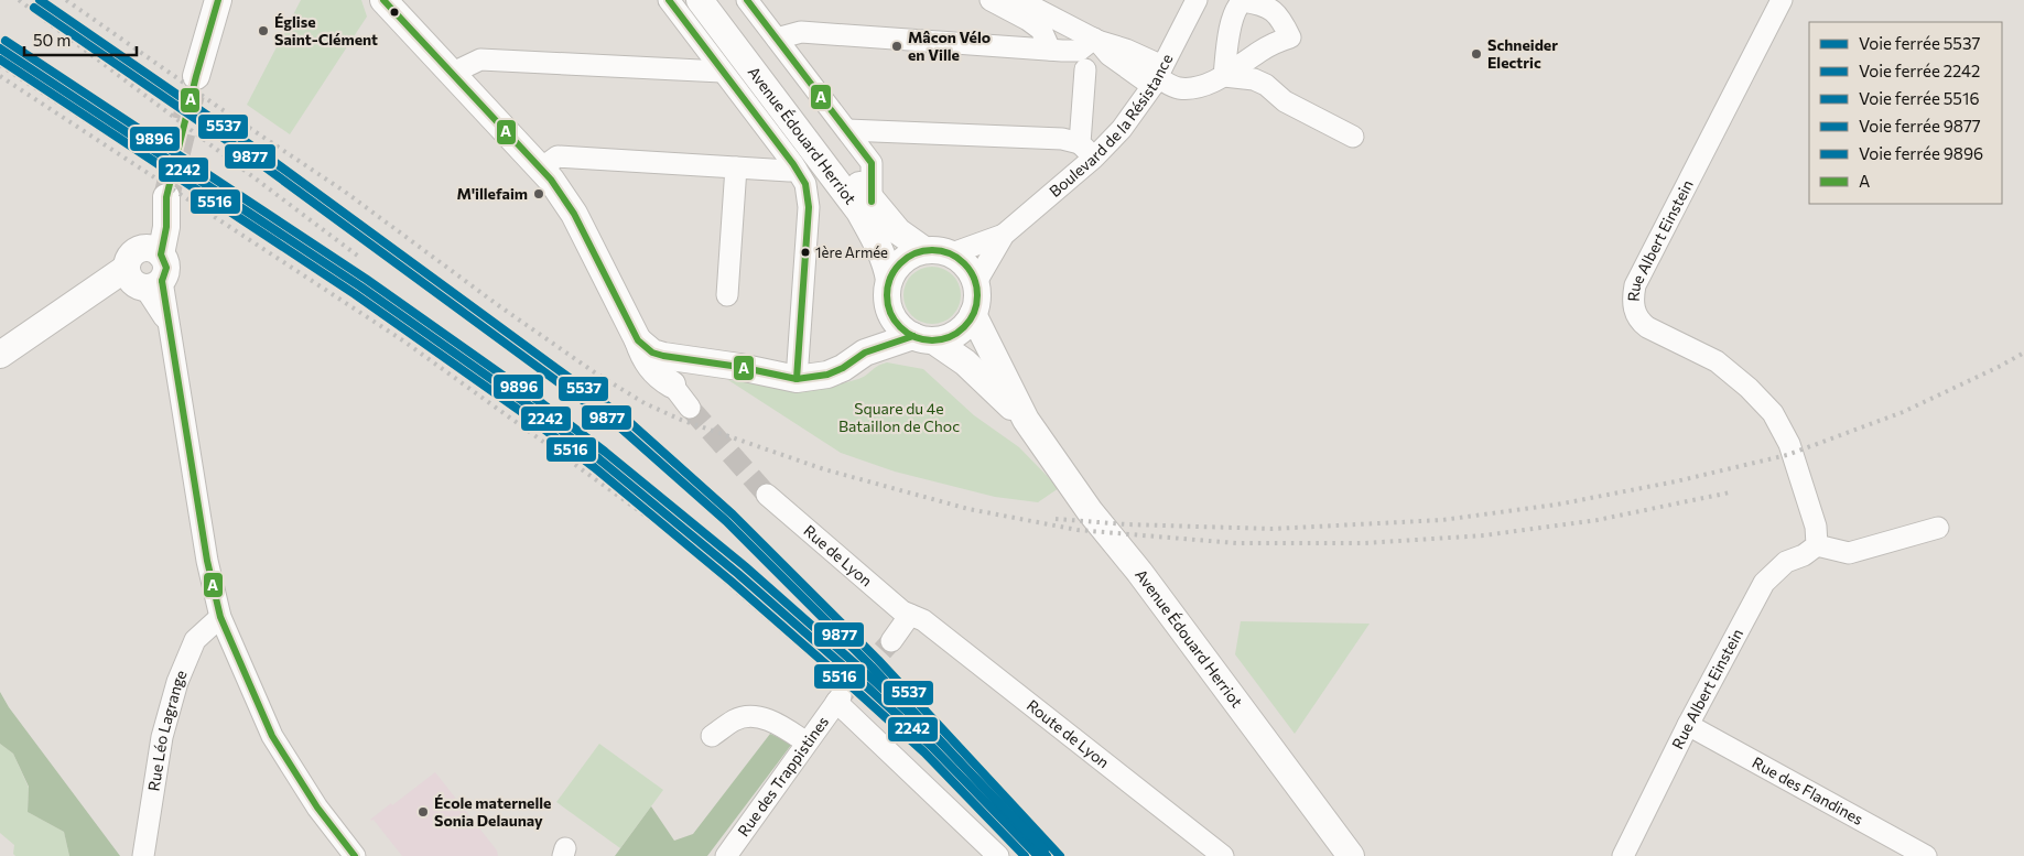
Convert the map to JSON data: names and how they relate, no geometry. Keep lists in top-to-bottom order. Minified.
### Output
{"streets":{"main road":["Avenue Édouard Herriot"],"street":["Boulevard de la Résistance","Rue Albert Einstein","Rue de Lyon","Rue Léo Lagrange","Route de Lyon","Rue des Trappistines","Rue des Flandines"]},"crossings":[["Boulevard de la Résistance","Avenue Édouard Herriot"],["Rue Albert Einstein","Rue des Flandines"],["Rue de Lyon","Route de Lyon"]],"parks":["Square du 4e Bataillon de Choc"],"places":["Église Saint-Clément","Mâcon Vélo en Ville","Schneider Electric","M'illefaim","1ère Armée","École maternelle Sonia Delaunay"],"lines":["rail line 5537","transit line A","rail line 9877","rail line 9896","rail line 2242","rail line 5516"],"legend":["Voie ferrée 5537","Voie ferrée 2242","Voie ferrée 5516","Voie ferrée 9877","Voie ferrée 9896","A"],"scale_bar":"50 m"}
